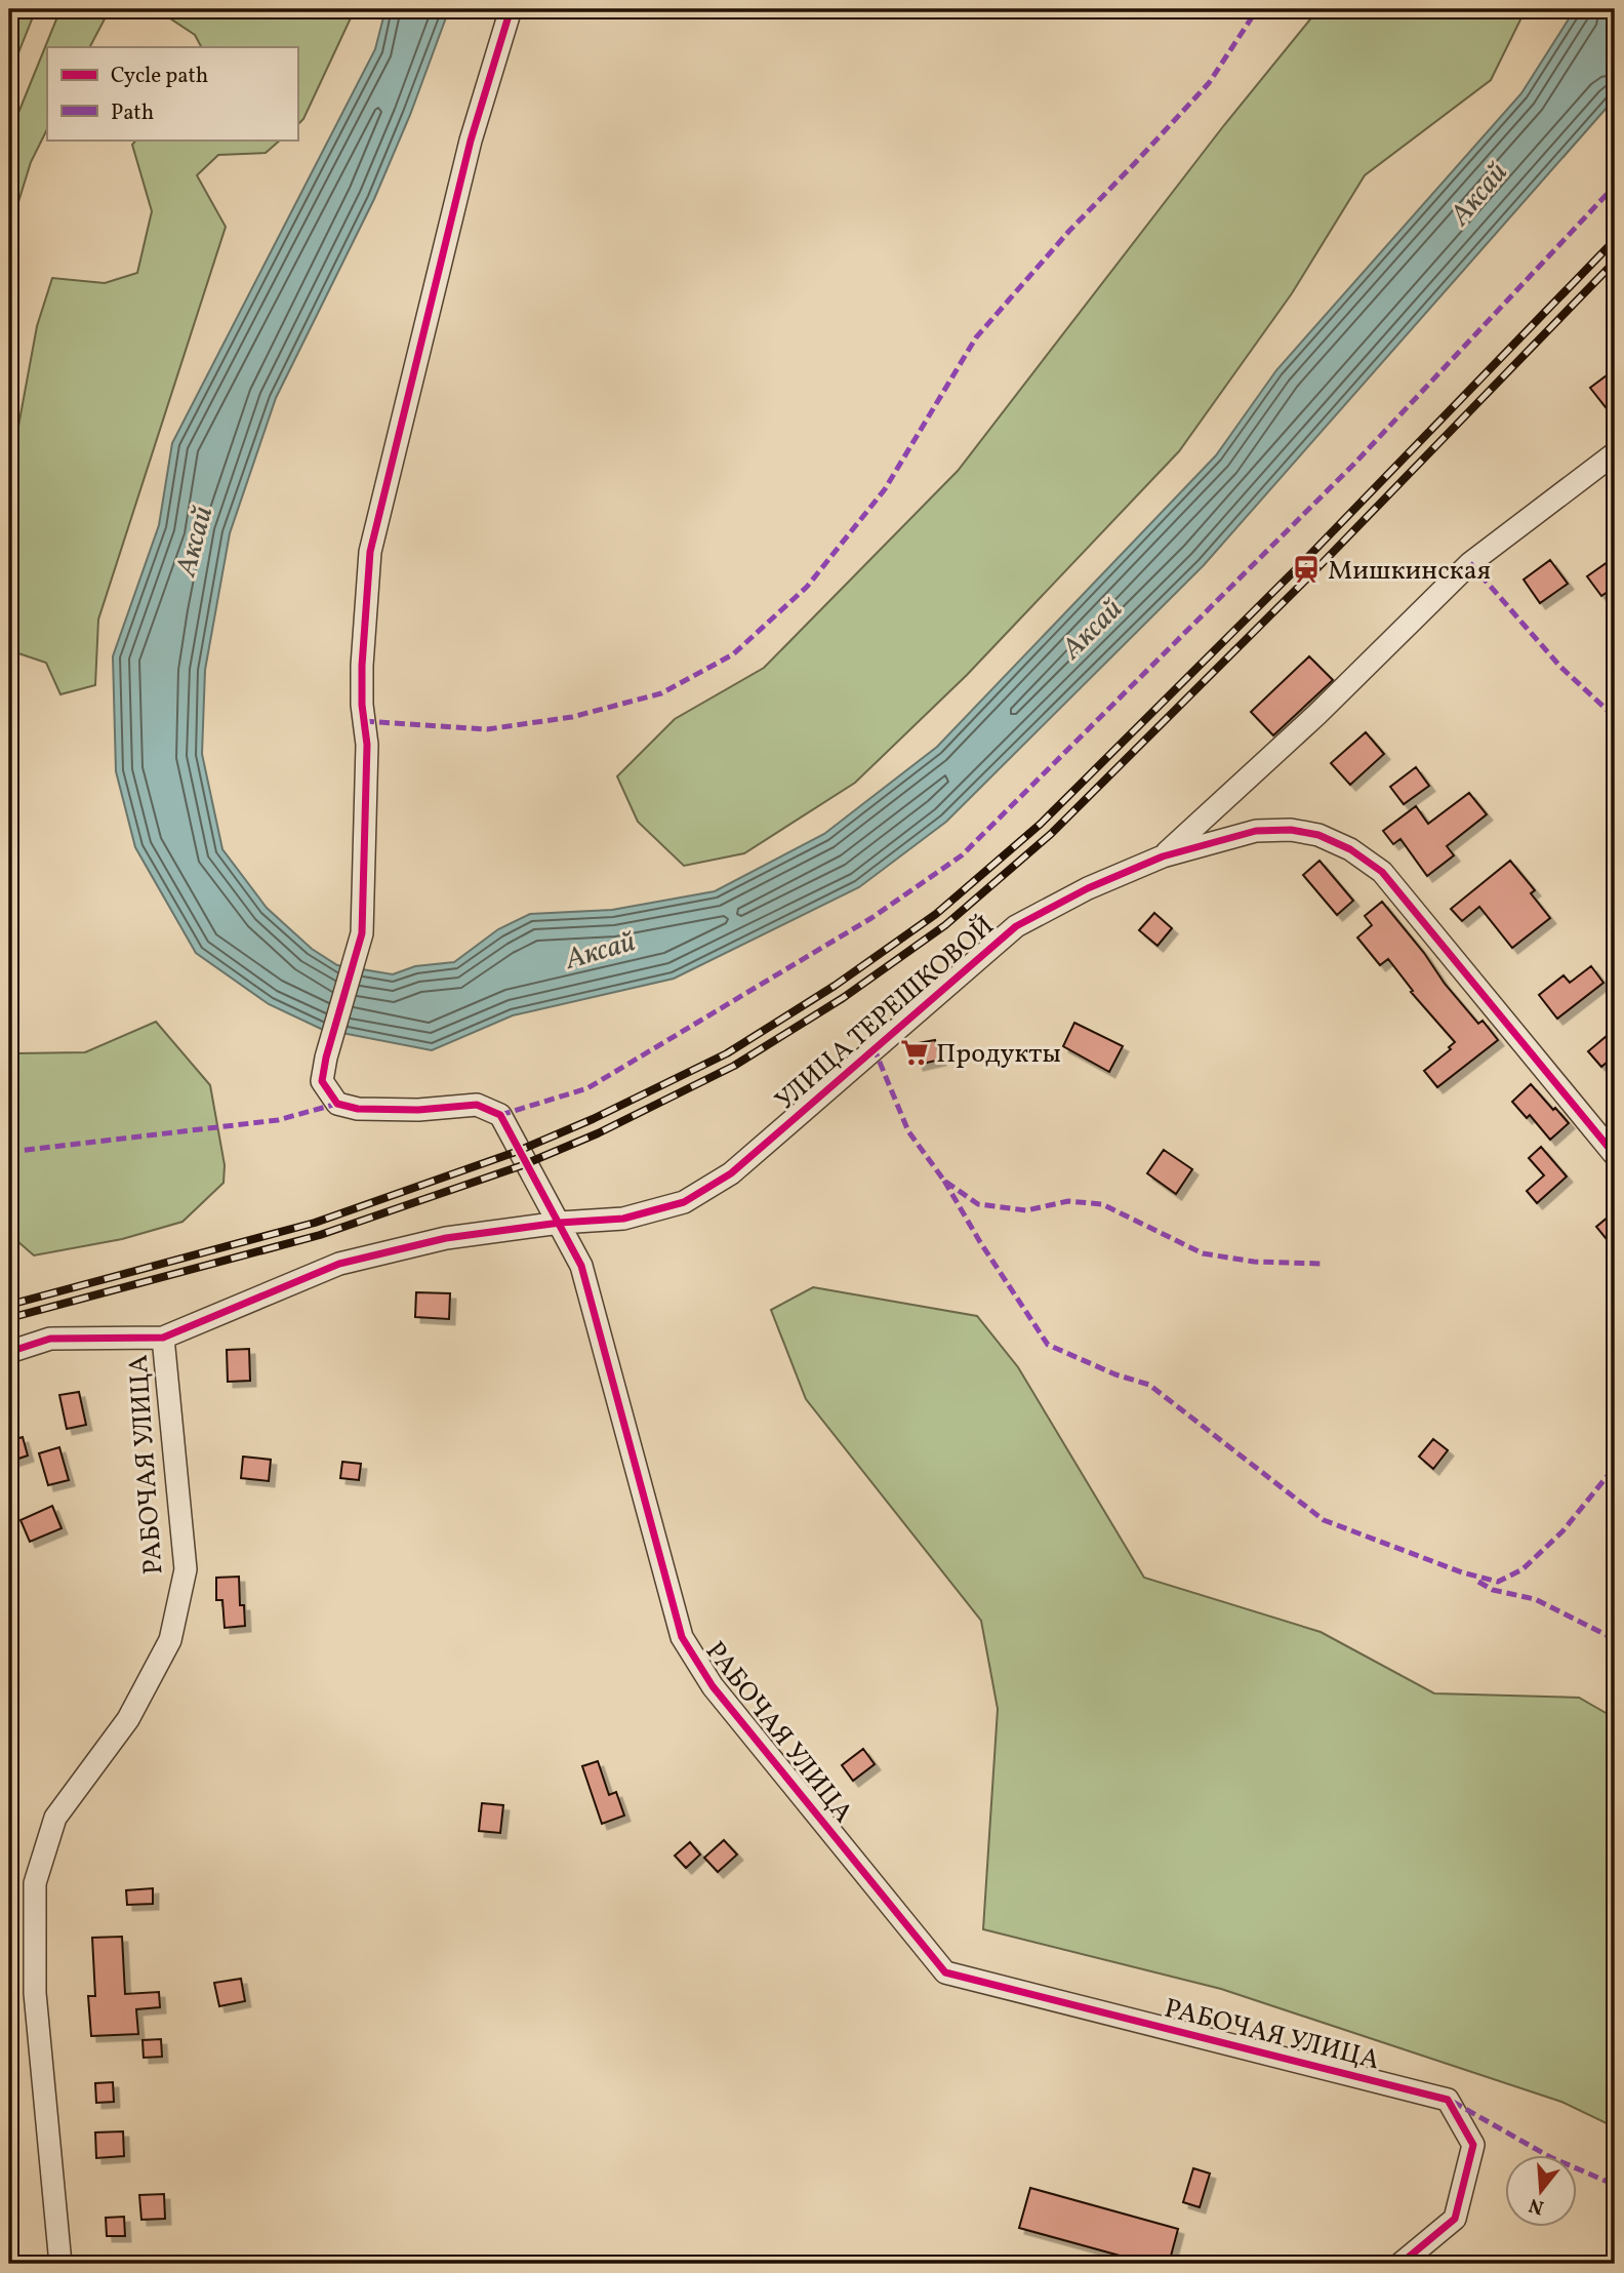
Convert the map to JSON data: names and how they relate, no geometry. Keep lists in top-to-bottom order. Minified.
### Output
{"streets":{"street":["УЛИЦА ТЕРЕШКОВОЙ","РАБОЧАЯ УЛИЦА"]},"crossings":[["УЛИЦА ТЕРЕШКОВОЙ","РАБОЧАЯ УЛИЦА"]],"water":["Аксай"],"places":{"station":["Мишкинская"],"supermarket":["Продукты"]},"legend":["Cycle path","Path"],"north":"bottom"}
